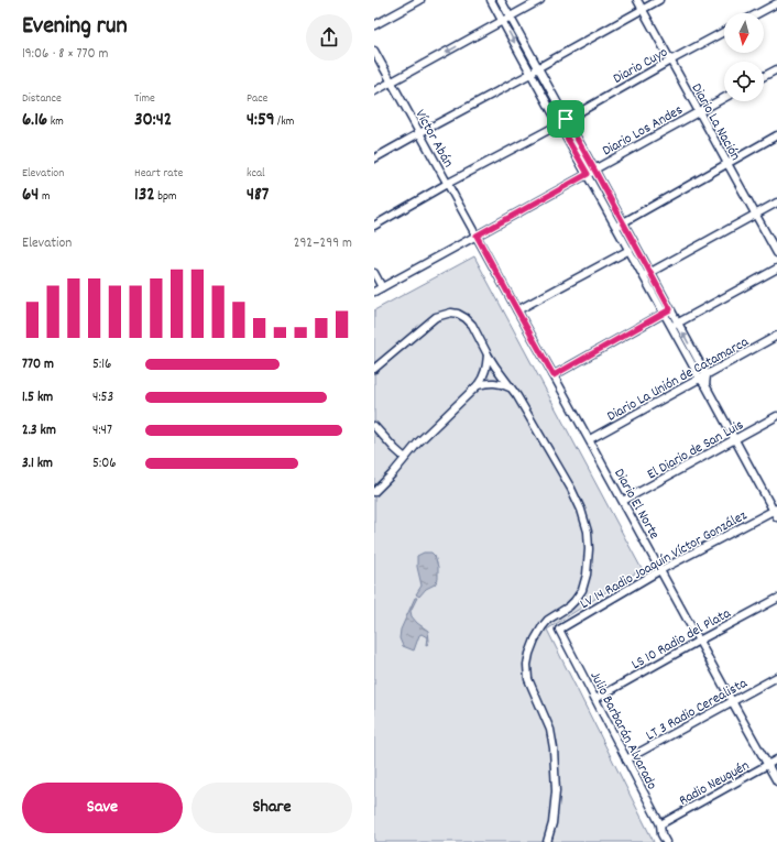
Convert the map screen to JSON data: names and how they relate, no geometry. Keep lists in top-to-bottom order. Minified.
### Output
{"streets":{"street":["Diario Cuyo","Diario La Nación","Diario Los Andes","Víctor Abán","Diario La Unión de Catamarca","El Diario de San Luis","Diario El Norte","LV 14 Radio Joaquín Víctor González","LS 10 Radio del Plata","LT 3 Radio Cerealista","Julio Barbarán Alvarado","Radio Neuquén"]},"crossings":[["Diario Cuyo","Diario La Nación"],["Diario Cuyo","Víctor Abán"],["Diario La Nación","Diario Los Andes"],["Diario Los Andes","Víctor Abán"],["Diario Los Andes","Diario El Norte"],["Víctor Abán","Diario El Norte"],["Diario La Unión de Catamarca","Diario El Norte"],["El Diario de San Luis","Diario El Norte"],["Diario El Norte","LV 14 Radio Joaquín Víctor González"],["Diario El Norte","LS 10 Radio del Plata"],["Diario El Norte","LT 3 Radio Cerealista"],["Diario El Norte","Radio Neuquén"],["LV 14 Radio Joaquín Víctor González","Julio Barbarán Alvarado"],["LS 10 Radio del Plata","Julio Barbarán Alvarado"],["LT 3 Radio Cerealista","Julio Barbarán Alvarado"],["Julio Barbarán Alvarado","Radio Neuquén"]],"north":"bottom","page":{"heading":["Evening run","19:06 · 8 × 770 m"],"stats":[["Distance","6.16 km"],["Time","30:42"],["Pace","4:59 /km"],["Elevation","64 m"],["Heart rate","132 bpm"],["kcal","487"]],"chart":["Elevation","292–299 m"],"list":[{"name":"770 m","note":"5:16"},{"name":"1.5 km","note":"4:53"},{"name":"2.3 km","note":"4:47"},{"name":"3.1 km","note":"5:06"}],"buttons":["Save","Share"]}}
